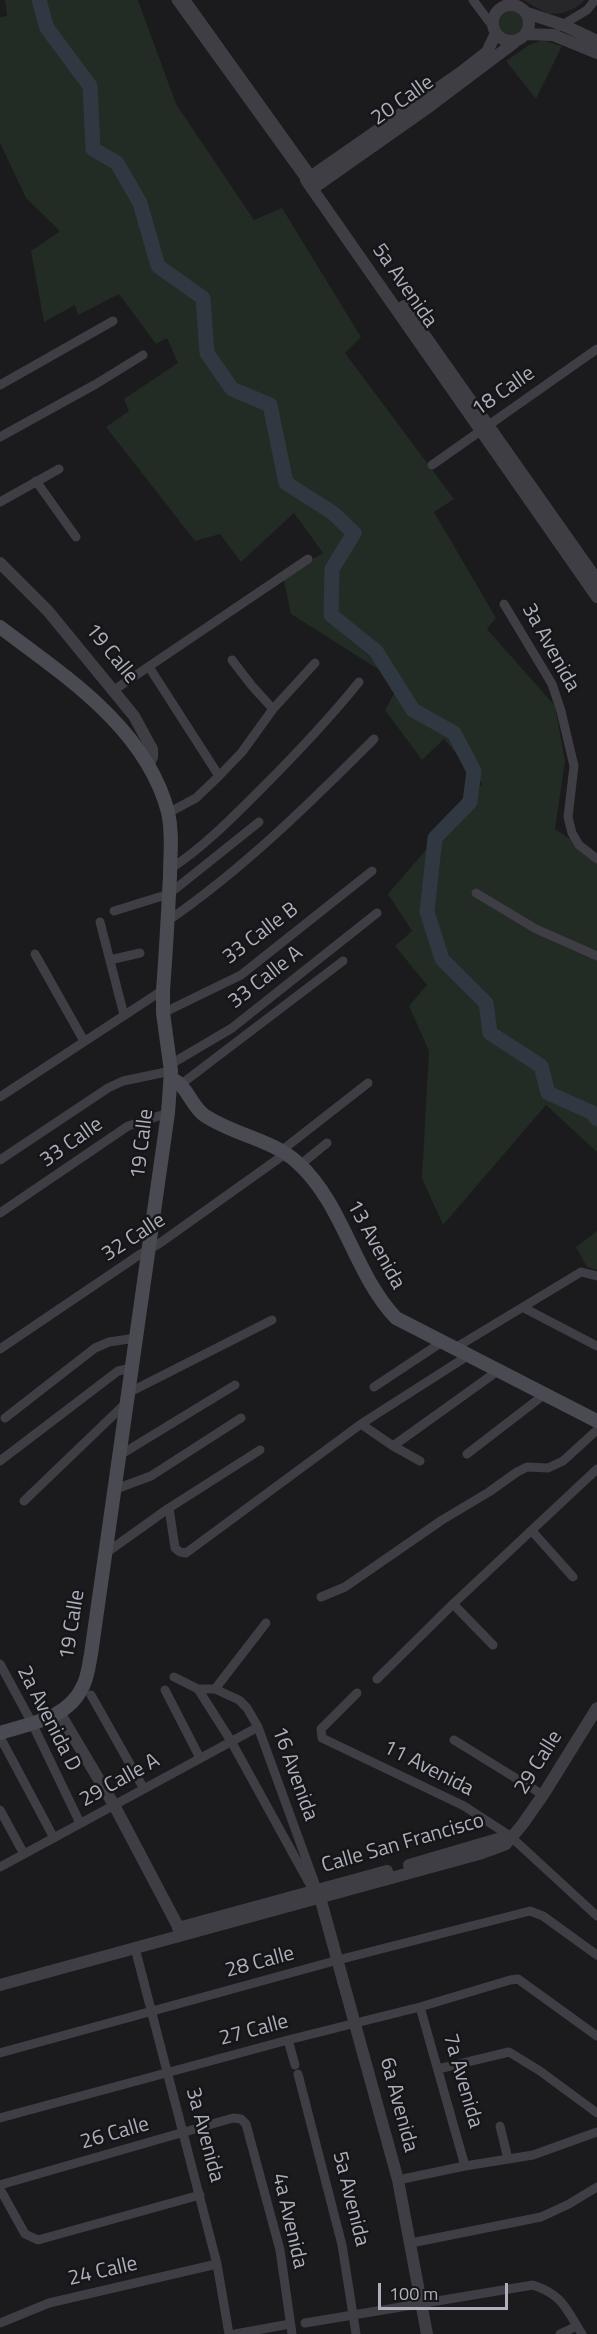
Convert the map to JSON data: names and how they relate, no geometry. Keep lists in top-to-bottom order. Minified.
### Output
{"streets":{"main road":["19 Calle","13 Avenida"],"street":["20 Calle","5a Avenida","18 Calle","3a Avenida","33 Calle B","33 Calle A","33 Calle","32 Calle","2a Avenida D","29 Calle","11 Avenida","16 Avenida","29 Calle A","Calle San Francisco","28 Calle","27 Calle","7a Avenida","6a Avenida","26 Calle","4a Avenida","24 Calle"]},"crossings":[["20 Calle","5a Avenida"],["5a Avenida","18 Calle"],["5a Avenida","27 Calle"],["3a Avenida","Calle San Francisco"],["3a Avenida","28 Calle"],["3a Avenida","27 Calle"],["3a Avenida","26 Calle"],["3a Avenida","24 Calle"],["19 Calle","33 Calle B"],["19 Calle","33 Calle A"],["19 Calle","33 Calle"],["19 Calle","32 Calle"],["19 Calle","13 Avenida"],["33 Calle A","13 Avenida"],["32 Calle","13 Avenida"],["2a Avenida D","29 Calle A"],["29 Calle","11 Avenida"],["29 Calle","Calle San Francisco"],["11 Avenida","Calle San Francisco"],["16 Avenida","29 Calle A"],["16 Avenida","Calle San Francisco"],["16 Avenida","6a Avenida"],["Calle San Francisco","6a Avenida"],["28 Calle","6a Avenida"],["27 Calle","7a Avenida"],["27 Calle","6a Avenida"],["26 Calle","4a Avenida"]],"scale_bar":"100 m"}
